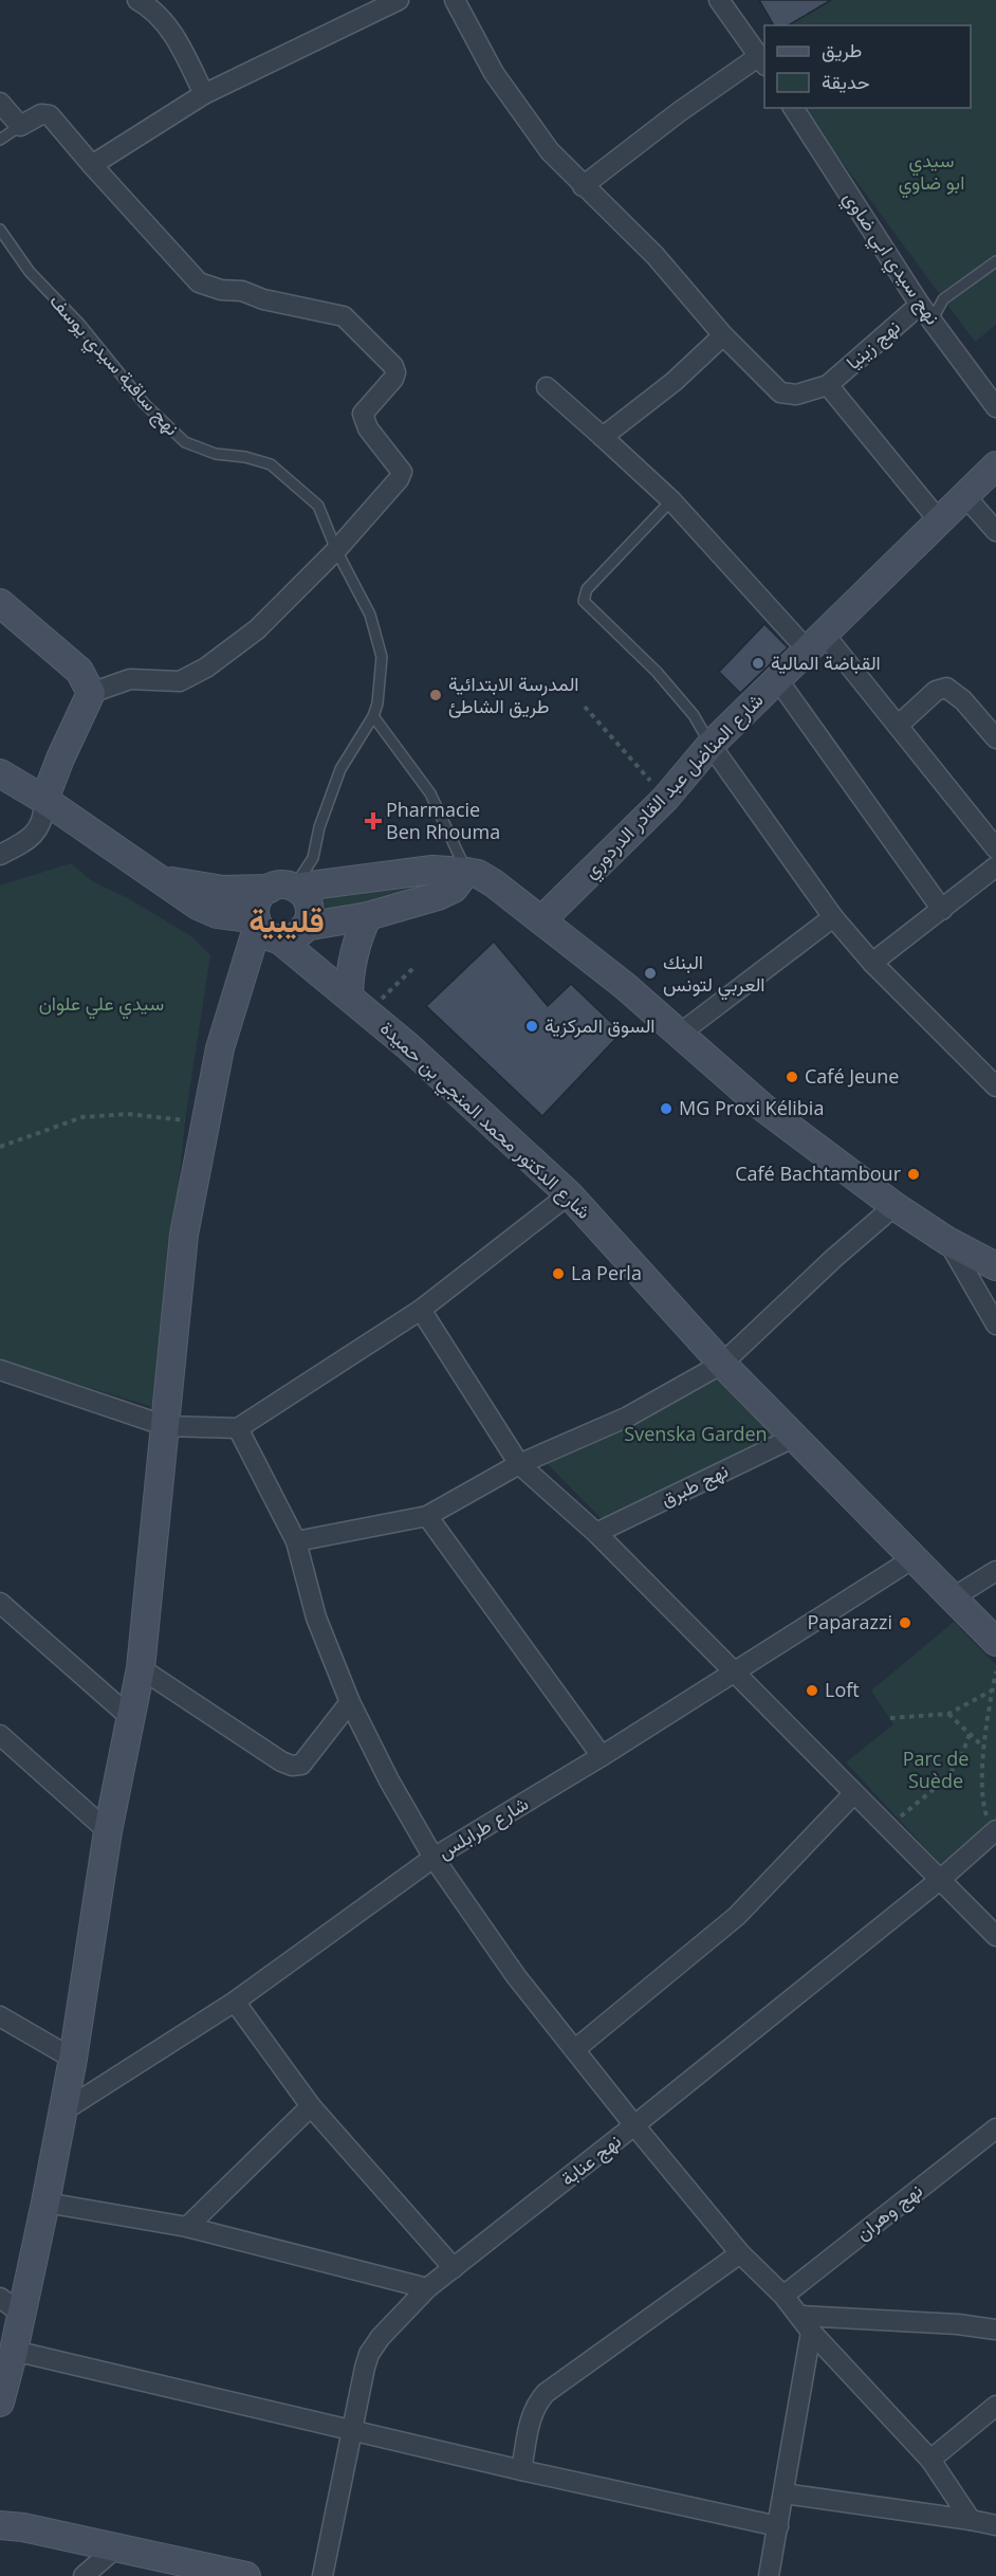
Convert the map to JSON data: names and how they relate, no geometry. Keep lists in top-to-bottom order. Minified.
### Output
{"streets":{"street":["نهج سيدي ابي ضاوي","نهج زينيا","شارع المناضل عبد القادر الدردوري","شارع الدكتور محمد المنجي بن حميدة","نهج طبرق","شارع طرابلس","نهج عنابة","نهج وهران"],"lane":["نهج ساقية سيدي يوسف"]},"crossings":[["نهج سيدي ابي ضاوي","نهج زينيا"],["نهج ساقية سيدي يوسف","شارع الدكتور محمد المنجي بن حميدة"],["شارع الدكتور محمد المنجي بن حميدة","نهج طبرق"],["شارع الدكتور محمد المنجي بن حميدة","شارع طرابلس"]],"districts":["قليبية"],"parks":["سيدي ابو ضاوي","سيدي علي علوان","Svenska Garden","Parc de Suède"],"places":{"other":["القباضة المالية","المدرسة الابتدائية طريق الشاطئ","البنك العربي لتونس","السوق المركزية","Café Jeune","MG Proxi Kélibia","Café Bachtambour","La Perla","Paparazzi","Loft"],"health":["Pharmacie Ben Rhouma"]},"legend":["طريق","حديقة"]}
